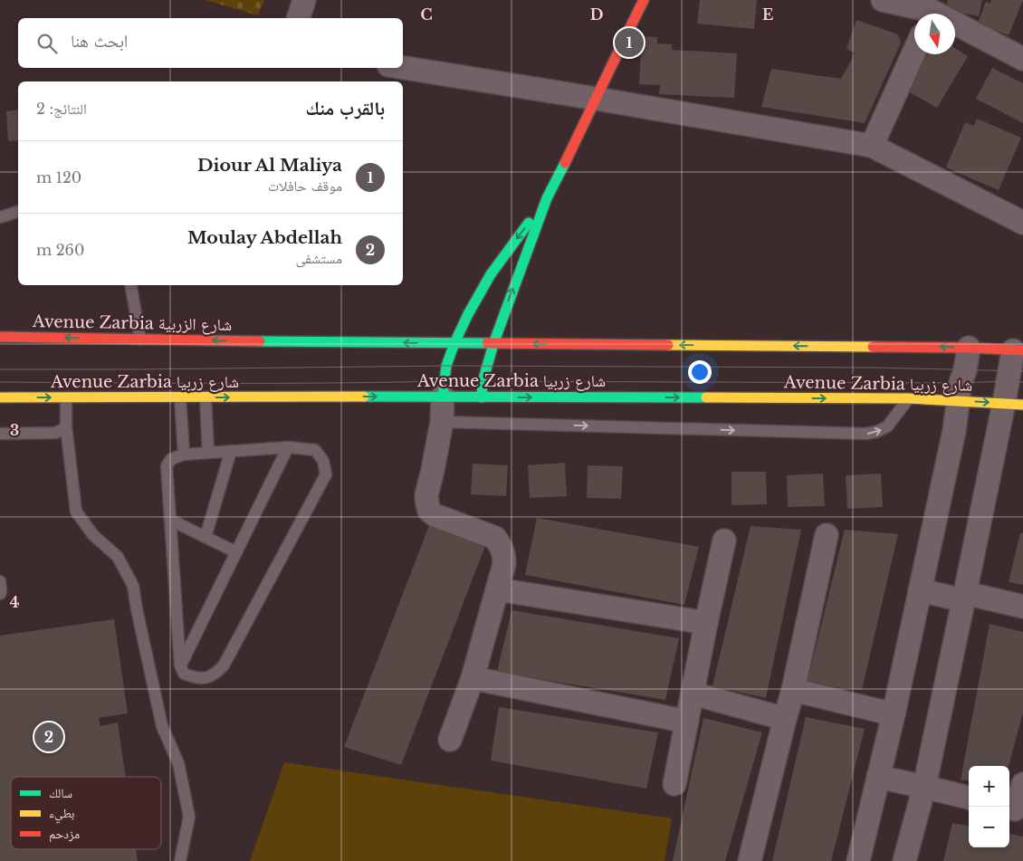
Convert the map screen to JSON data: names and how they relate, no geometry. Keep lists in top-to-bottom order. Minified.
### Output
{"streets":{"main road":["Avenue Zarbia شارع الزربية","Avenue Zarbia شارع زربيا"]},"one_way":["Avenue Zarbia شارع الزربية"],"legend":["سالك","بطيء","مزدحم"],"north":"bottom","page":{"search":"ابحث هنا","pins":["1","2"],"heading":["بالقرب منك","النتائج: 2"],"list":[{"mark":"1","name":"Diour Al Maliya","note":"موقف حافلات","value":"120 m"},{"mark":"2","name":"Moulay Abdellah","note":"مستشفى","value":"260 m"}],"map_buttons":["+","−"]},"grid":{"columns":["C","D","E"],"rows":["3","4"]}}
